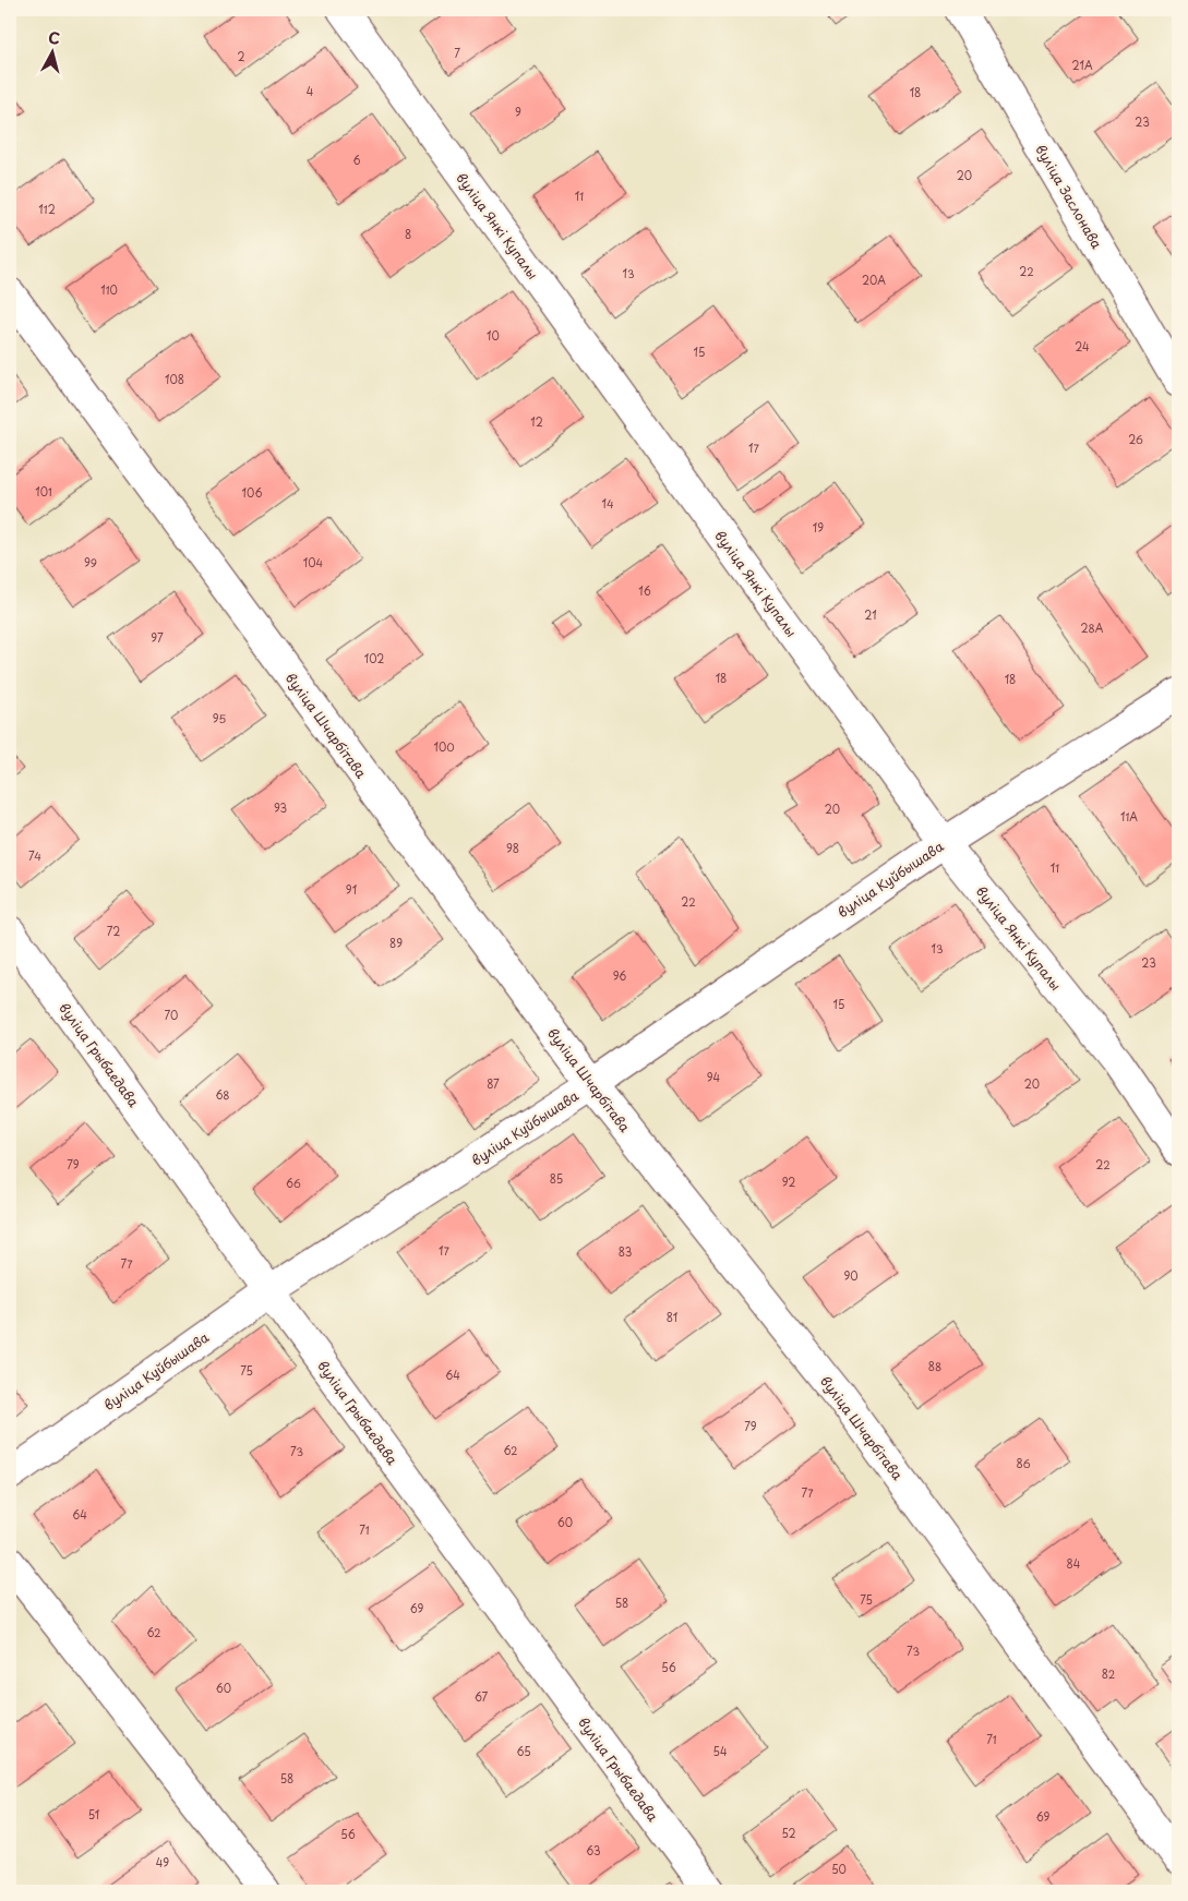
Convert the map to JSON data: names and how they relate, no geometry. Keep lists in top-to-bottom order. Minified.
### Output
{"streets":{"street":["вуліца Заслонава","вуліца Янкі Купалы","вуліца Шчарбітава","вуліца Куйбышава","вуліца Грыбаедава"]},"crossings":[["вуліца Янкі Купалы","вуліца Куйбышава"],["вуліца Шчарбітава","вуліца Куйбышава"],["вуліца Куйбышава","вуліца Грыбаедава"]],"house_numbers":["7","2","21А","4","18","9","23","6","20","11","112","8","22","13","20А","110","10","24","15","108","12","26","17","101","106","14","19","99","104","16","21","28А","97","102","18","18","95","100","93","20","11А","98","74","11","91","22","72","89","13","23","96","15","70","94","87","20","68","79","22","85","92","66","17","83","77","90","81","88","75","64","79","62","73","86","77","64","60","71","84","75","58","69","62","73","56","82","60","67","71","65","54","58","51","69","52","56","63","49","50"],"north":"top"}
